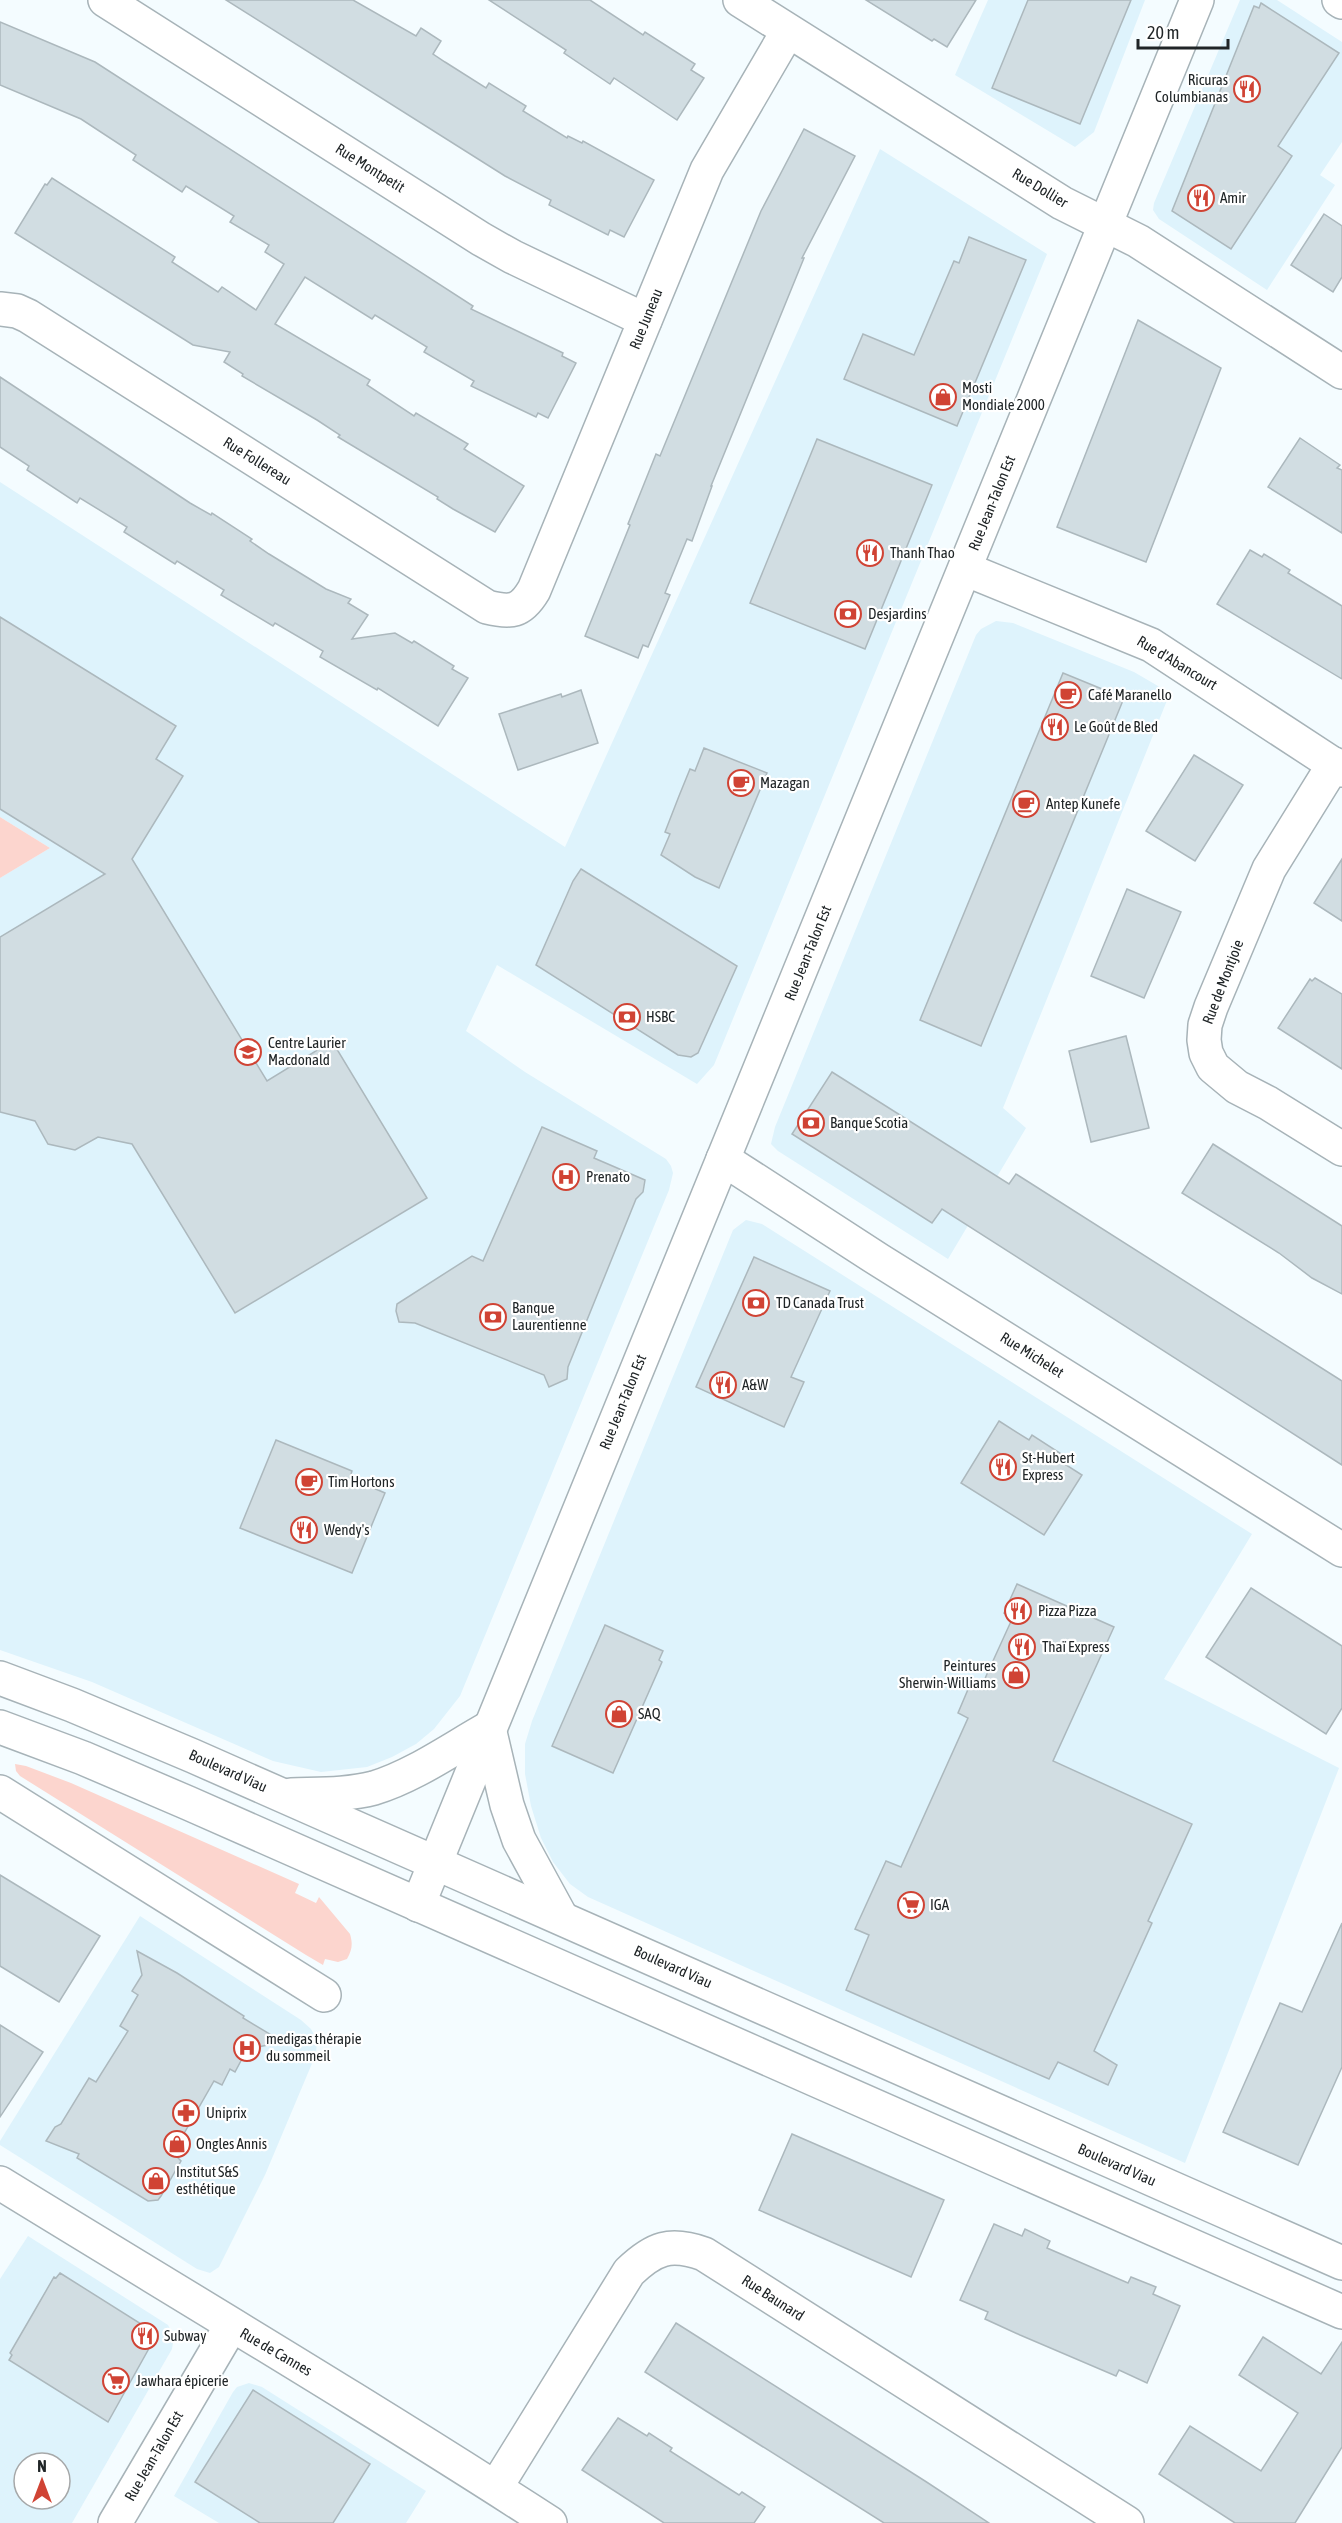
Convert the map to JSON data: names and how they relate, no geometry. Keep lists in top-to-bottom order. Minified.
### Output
{"streets":{"street":["Rue Montpetit","Rue Dollier","Rue Juneau","Rue Follereau","Rue Jean-Talon Est","Rue d'Abancourt","Rue de Montjoie","Rue Michelet","Boulevard Viau","Rue Baunard","Rue de Cannes"]},"crossings":[["Rue Montpetit","Rue Juneau"],["Rue Dollier","Rue Juneau"],["Rue Dollier","Rue Jean-Talon Est"],["Rue Juneau","Rue Follereau"],["Rue Jean-Talon Est","Rue d'Abancourt"],["Rue Jean-Talon Est","Rue Michelet"],["Rue Jean-Talon Est","Boulevard Viau"],["Rue Jean-Talon Est","Rue de Cannes"],["Rue d'Abancourt","Rue de Montjoie"],["Rue Baunard","Rue de Cannes"]],"places":{"restaurant":["Ricuras Columbianas","Amir","Thanh Thao","Le Goût de Bled","A&W","St-Hubert Express","Wendy's","Pizza Pizza","Thaï Express","Subway"],"shop":["Mosti Mondiale 2000","Peintures Sherwin-Williams","SAQ","Ongles Annis","Institut S&S esthétique"],"bank":["Desjardins","HSBC","Banque Scotia","TD Canada Trust","Banque Laurentienne"],"cafe":["Café Maranello","Mazagan","Antep Kunefe","Tim Hortons"],"school or university":["Centre Laurier Macdonald"],"hospital":["Prenato","medigas thérapie du sommeil"],"supermarket":["IGA","Jawhara épicerie"],"pharmacy":["Uniprix"]},"scale_bar":"20 m","north":"top"}
